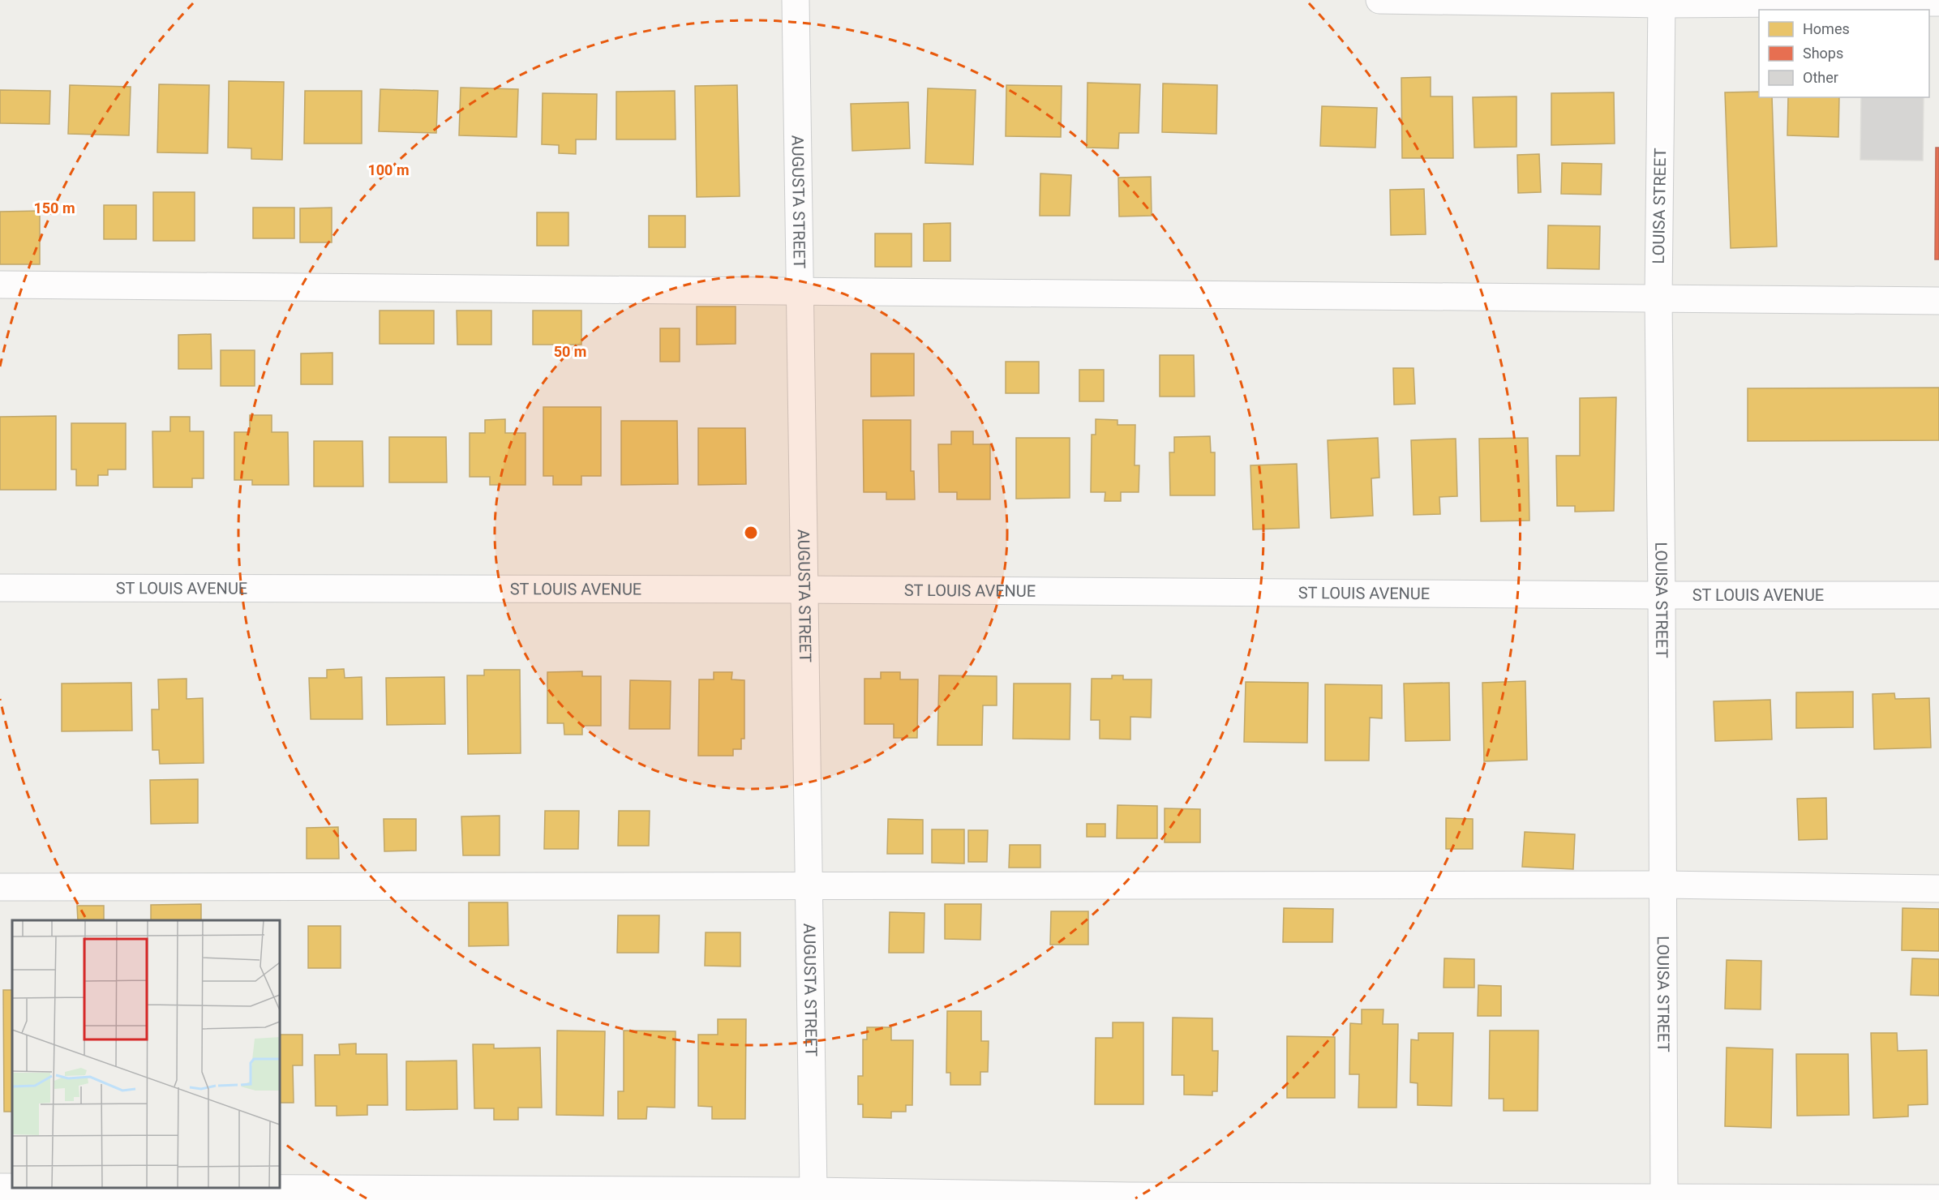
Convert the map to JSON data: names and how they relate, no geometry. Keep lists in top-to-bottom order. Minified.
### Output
{"streets":{"street":["AUGUSTA STREET","LOUISA STREET","ST LOUIS AVENUE"]},"crossings":[["AUGUSTA STREET","ST LOUIS AVENUE"],["LOUISA STREET","ST LOUIS AVENUE"]],"legend":["Homes","Shops","Other"],"rings":["100 m","150 m","50 m"]}
